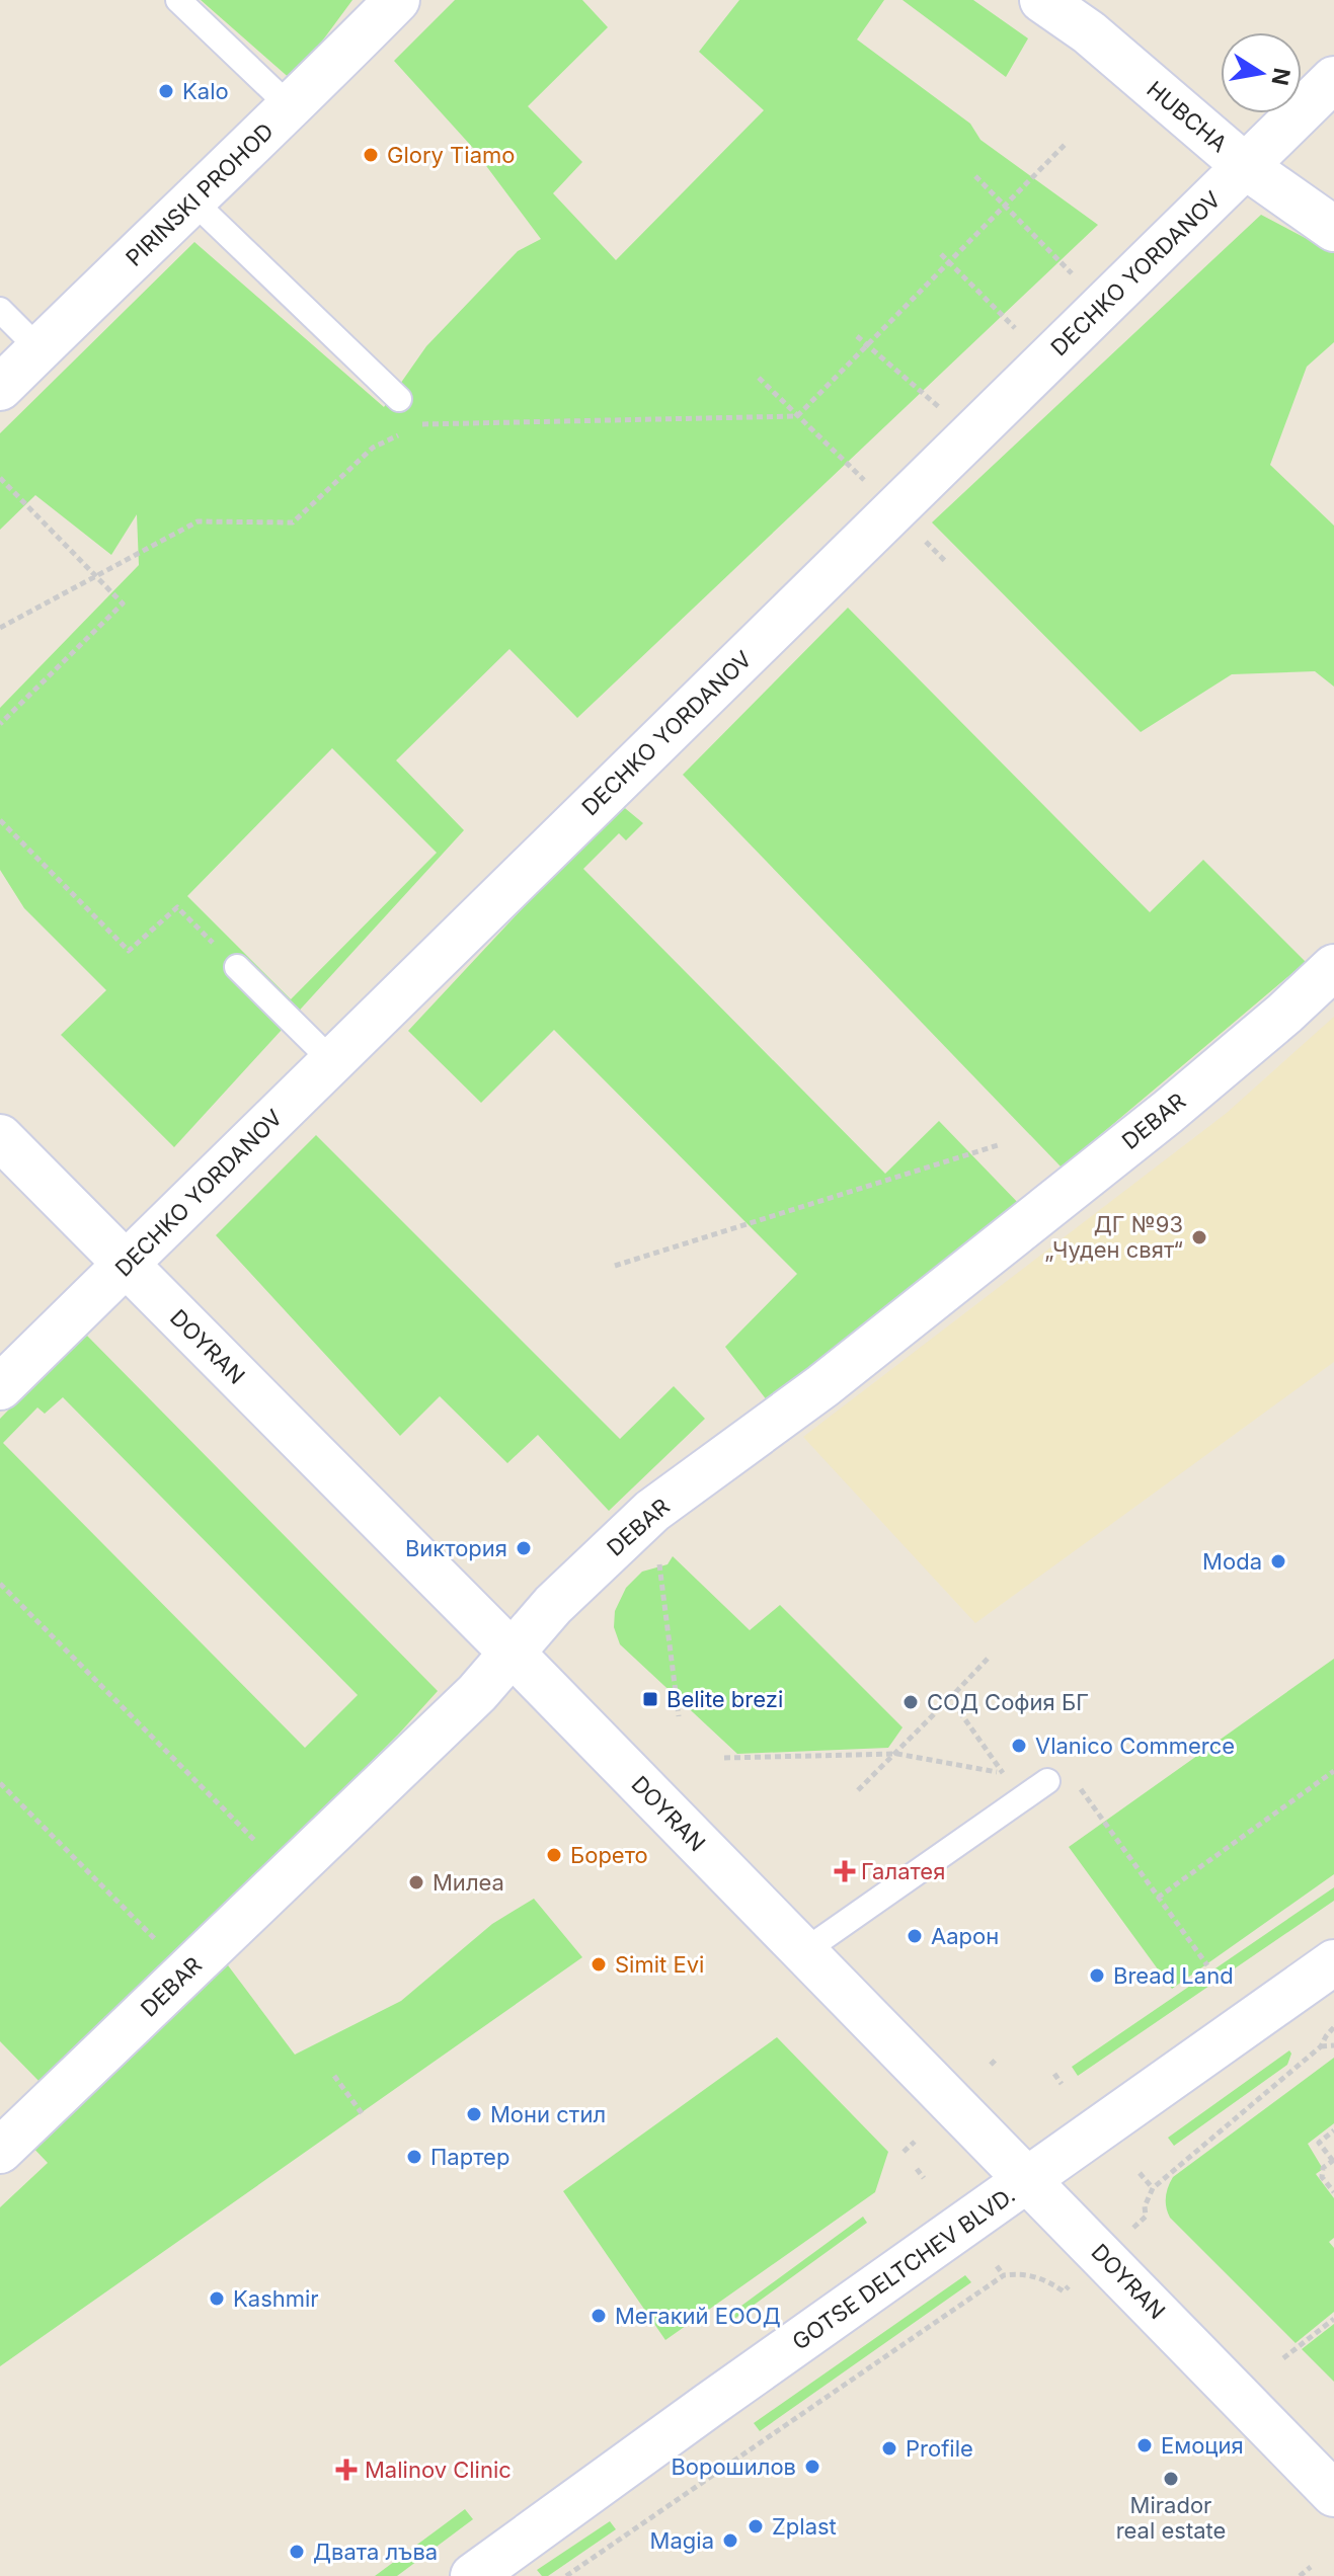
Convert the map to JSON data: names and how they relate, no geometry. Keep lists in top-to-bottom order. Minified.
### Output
{"streets":{"street":["HUBCHA","PIRINSKI PROHOD","DECHKO YORDANOV","DEBAR","DOYRAN","GOTSE DELTCHEV BLVD."]},"crossings":[["HUBCHA","DECHKO YORDANOV"],["DECHKO YORDANOV","DOYRAN"],["DEBAR","DOYRAN"],["DOYRAN","GOTSE DELTCHEV BLVD."]],"places":{"other":["Kalo","Glory Tiamo","ДГ №93 „Чуден свят“","Виктория","Moda","СОД София БГ","Vlanico Commerce","Борето","Милеа","Аарон","Simit Evi","Bread Land","Мони стил","Партер","Kashmir","Мегакий ЕООД","Емоция","Profile","Ворошилов","Mirador real estate","Zplast","Magia","Двата лъва"],"transit":["Belite brezi"],"health":["Галатея","Malinov Clinic"]},"north":"right"}
